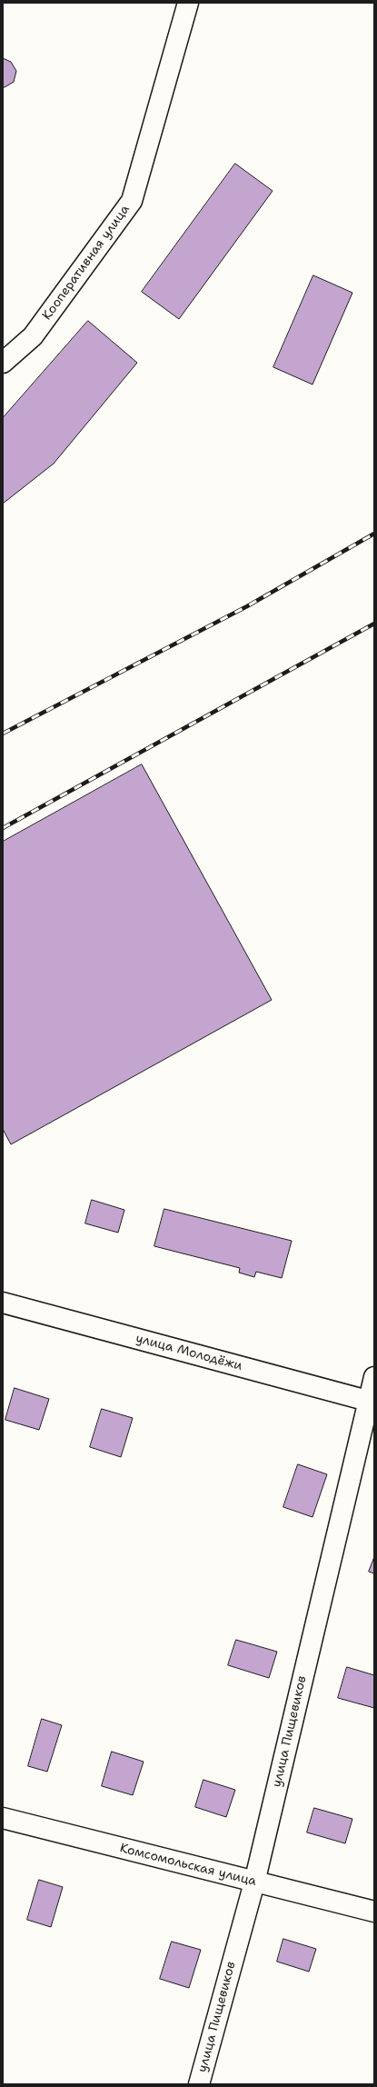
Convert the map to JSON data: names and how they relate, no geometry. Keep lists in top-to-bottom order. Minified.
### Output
{"streets":{"street":["Кооперативная улица","улица Молодёжи","улица Пищевиков","Комсомольская улица"]},"crossings":[["улица Молодёжи","улица Пищевиков"],["улица Пищевиков","Комсомольская улица"]]}
